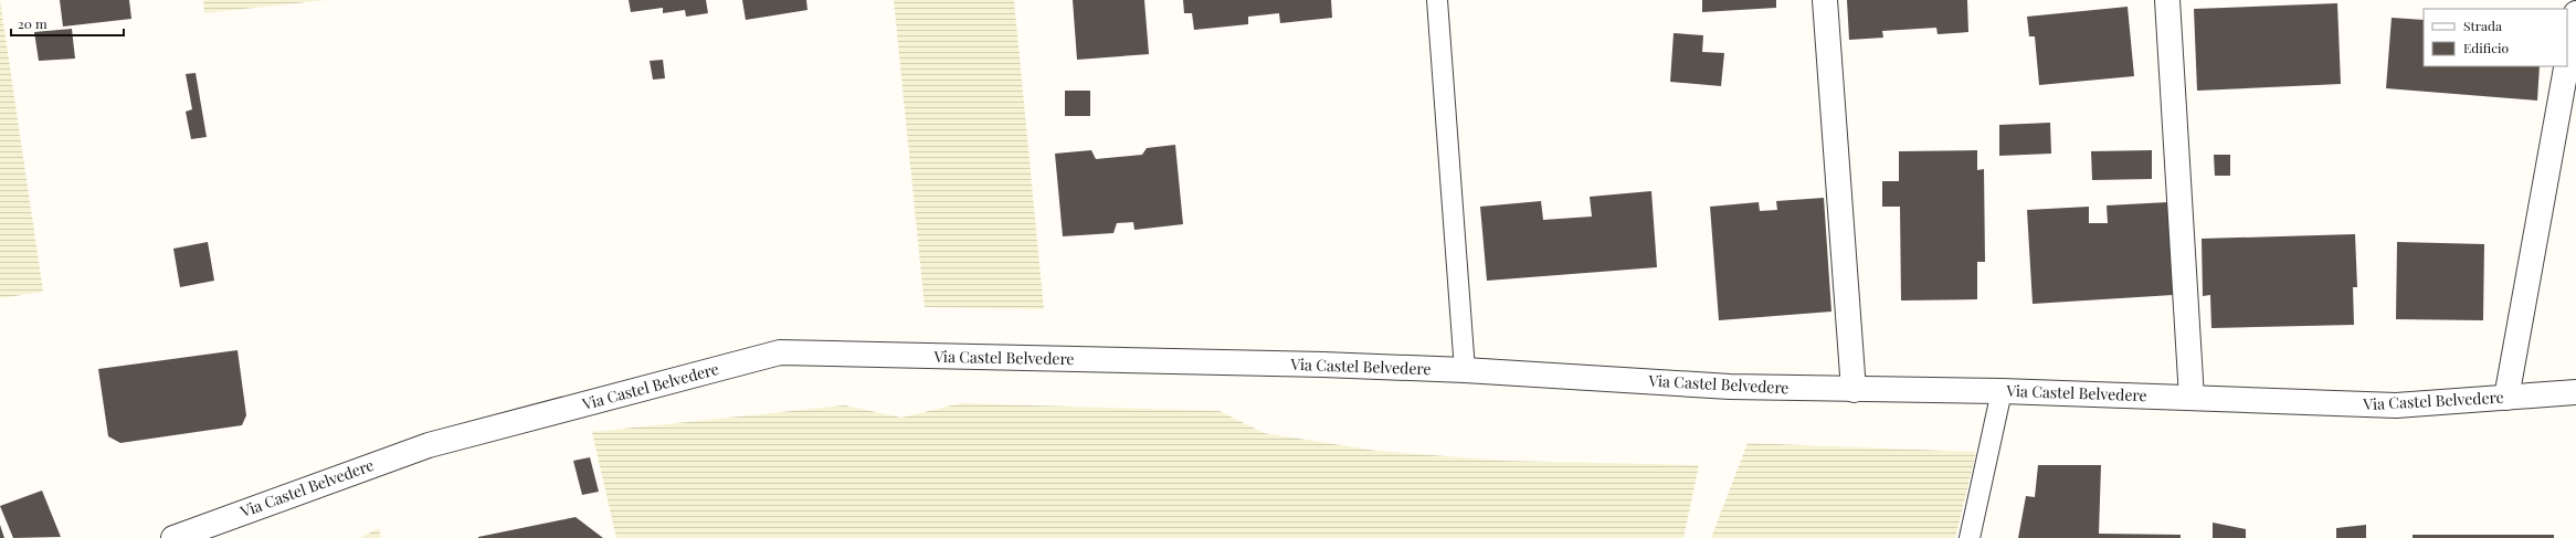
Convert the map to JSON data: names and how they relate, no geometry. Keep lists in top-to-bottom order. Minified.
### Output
{"streets":{"street":["Via Castel Belvedere"]},"legend":["Strada","Edificio"],"scale_bar":"20 m"}
